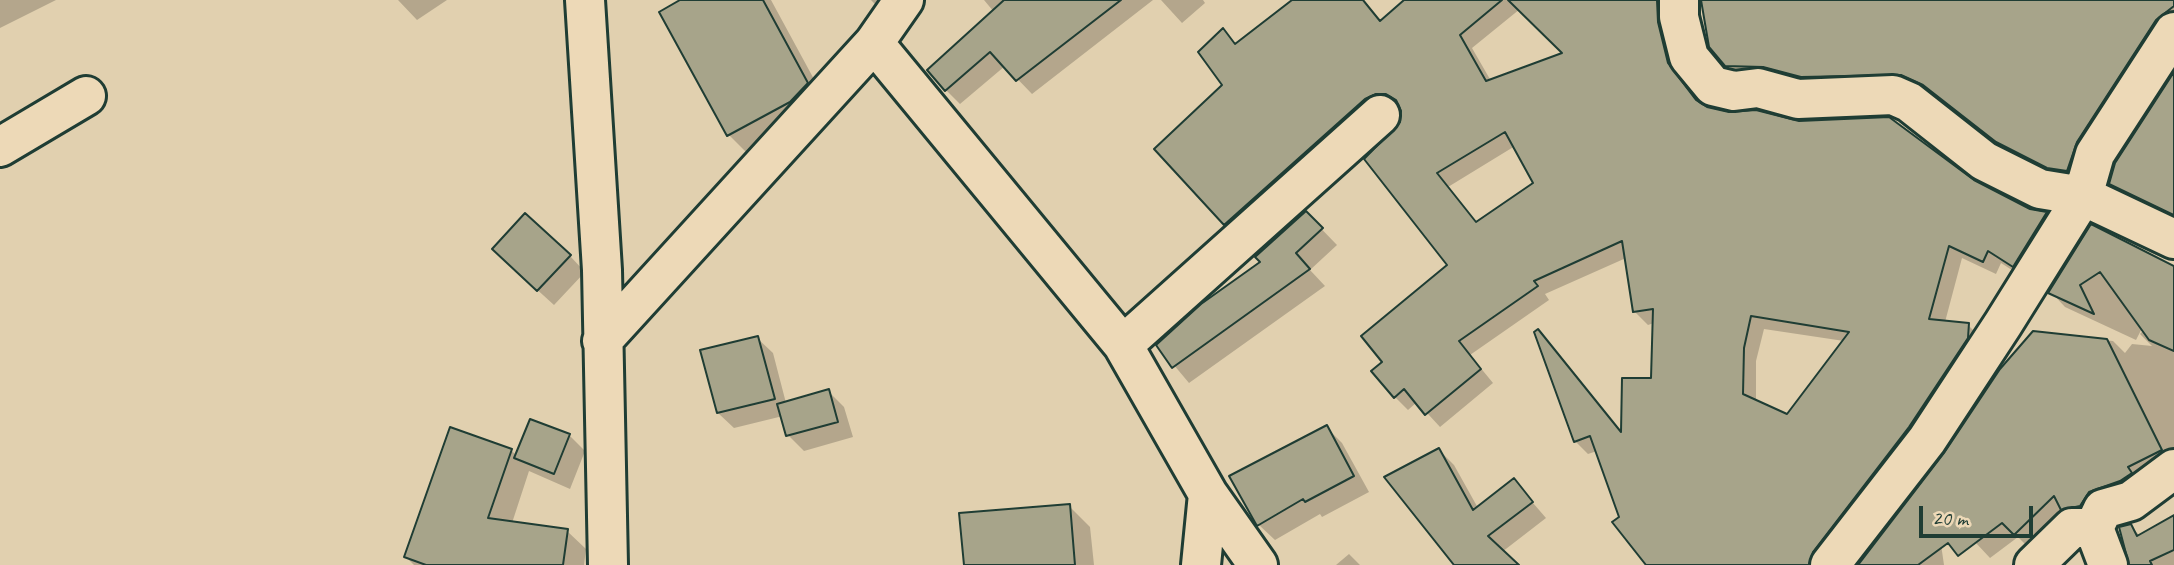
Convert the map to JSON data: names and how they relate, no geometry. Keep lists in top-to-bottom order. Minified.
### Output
{"scale_bar":"20 m"}
